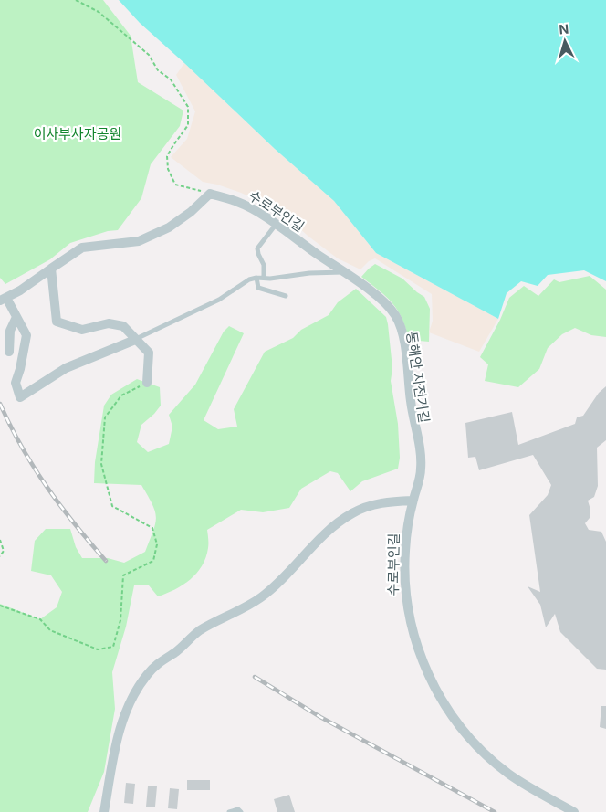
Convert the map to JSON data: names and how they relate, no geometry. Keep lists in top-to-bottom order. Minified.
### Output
{"streets":{"street":["수로부인길"]},"parks":["이사부사자공원"],"north":"top"}
